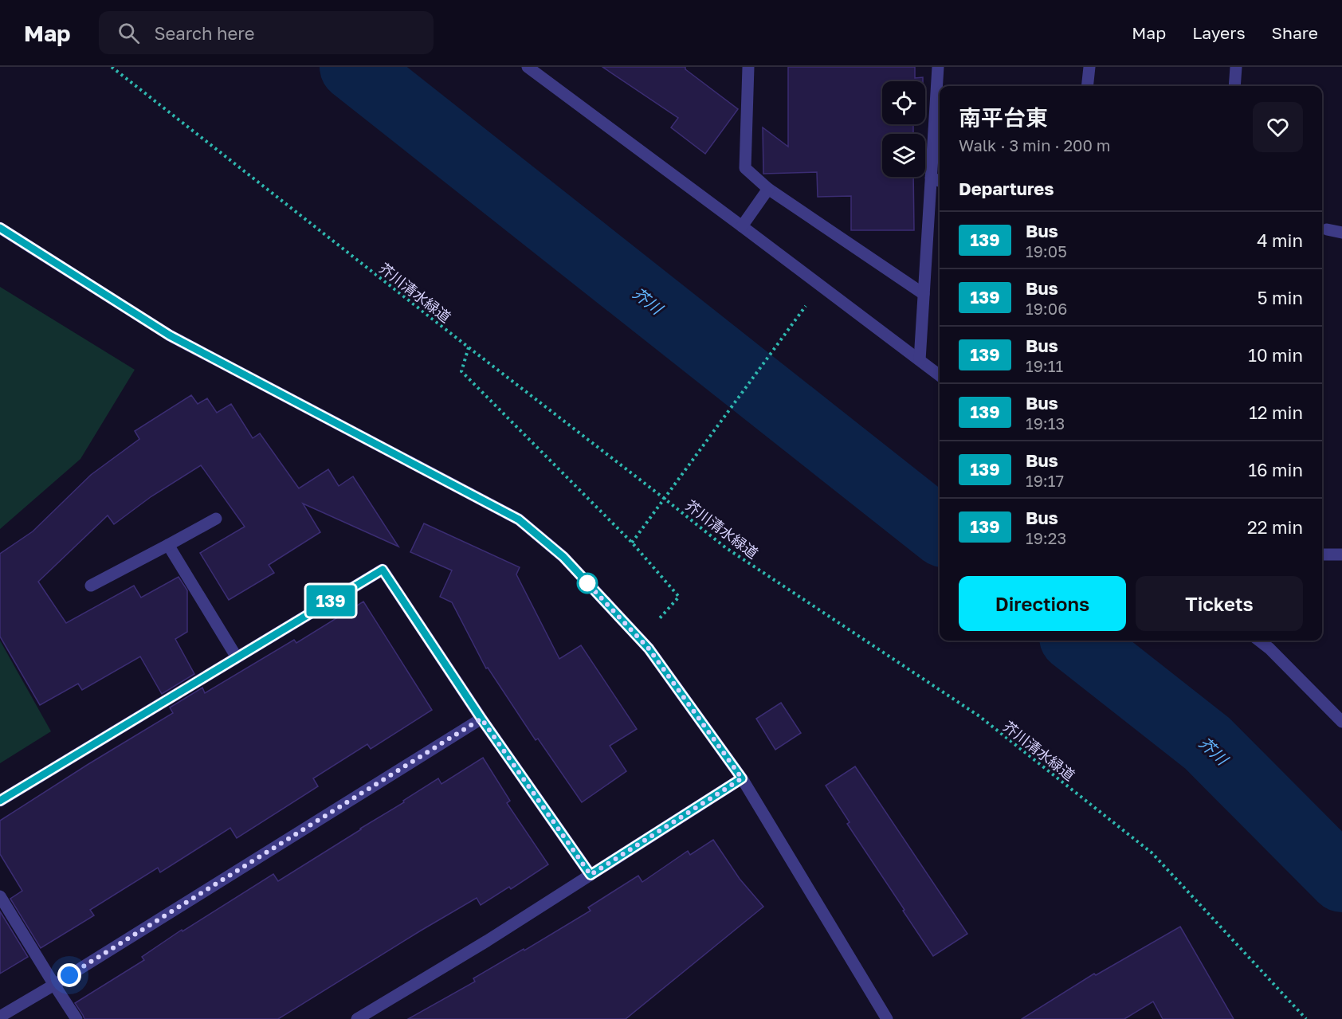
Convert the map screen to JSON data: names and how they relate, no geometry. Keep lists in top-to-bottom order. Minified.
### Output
{"streets":{"path":["芥川清水緑道"]},"water":["芥川"],"lines":["bus line 139"],"page":{"header":"Map","search":"Search here","nav":["Map","Layers","Share"],"on_map":"139","heading":[["南平台東","Walk · 3 min · 200 m"],"Departures"],"list":[{"mark":"139","name":"Bus","note":"19:05","value":"4 min"},{"mark":"139","name":"Bus","note":"19:06","value":"5 min"},{"mark":"139","name":"Bus","note":"19:11","value":"10 min"},{"mark":"139","name":"Bus","note":"19:13","value":"12 min"},{"mark":"139","name":"Bus","note":"19:17","value":"16 min"},{"mark":"139","name":"Bus","note":"19:23","value":"22 min"}],"buttons":["Directions","Tickets"]}}
